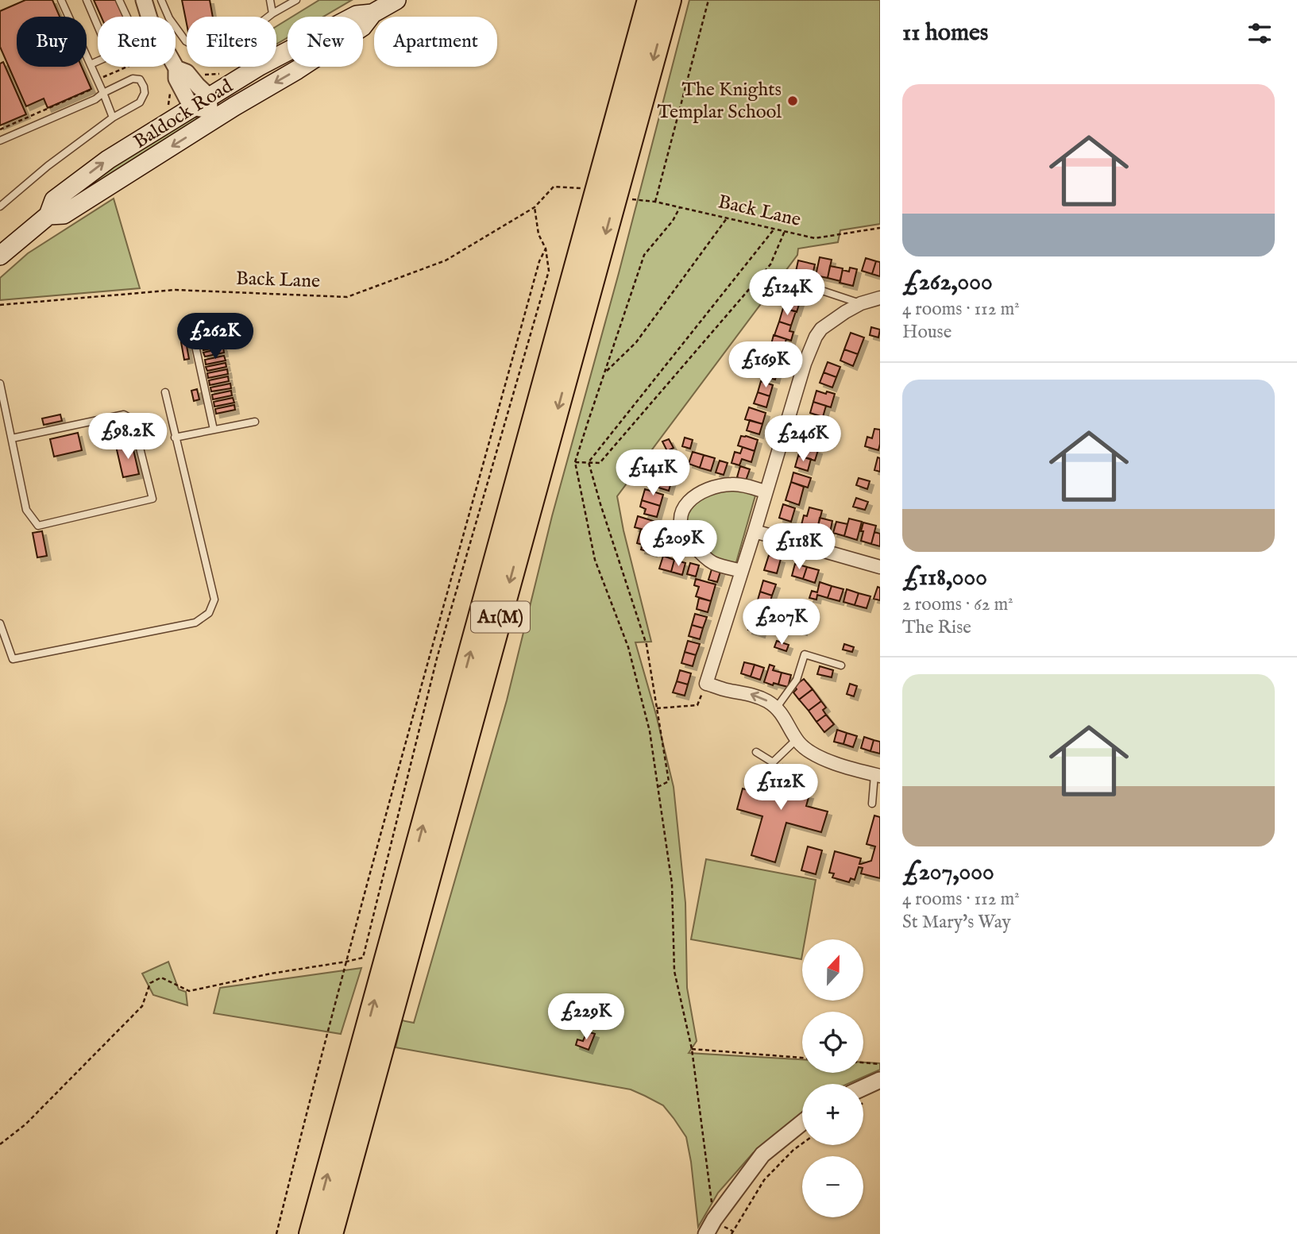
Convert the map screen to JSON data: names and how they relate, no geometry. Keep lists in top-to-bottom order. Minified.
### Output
{"streets":{"highway":["A1(M)"],"main road":["Baldock Road"],"path":["Back Lane"]},"places":["The Knights Templar School"],"north":"top","page":{"heading":"11 homes","chip":["Buy","Rent","Filters","New","Apartment"],"list":[{"name":"£262,000","note":"4 rooms · 112 m² · House"},{"name":"£118,000","note":"2 rooms · 62 m² · The Rise"},{"name":"£207,000","note":"4 rooms · 112 m² · St Mary's Way"}],"price":["£124K","£262K","£169K","£98.2K","£246K","£141K","£209K","£118K","£207K","£112K","£229K"],"map_buttons":["+","−"]}}
